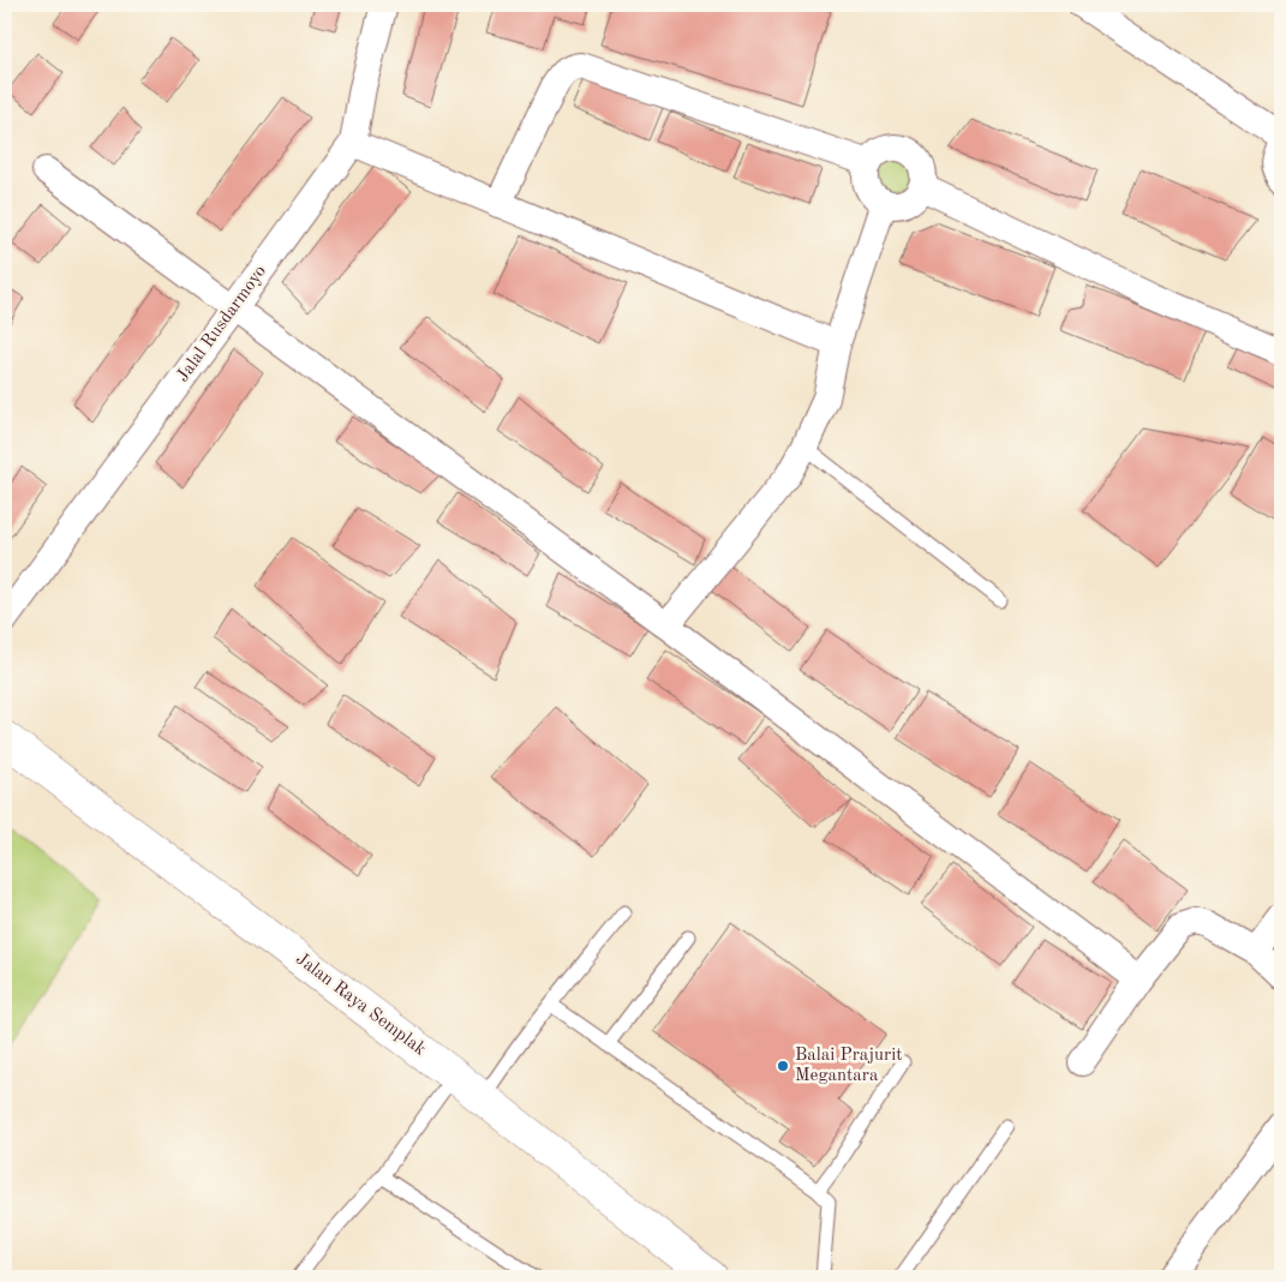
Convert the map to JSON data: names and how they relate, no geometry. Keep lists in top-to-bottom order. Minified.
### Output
{"streets":{"main road":["Jalan Raya Semplak"],"street":["Jalal Rusdarmoyo"]},"places":["Balai Prajurit Megantara"]}
